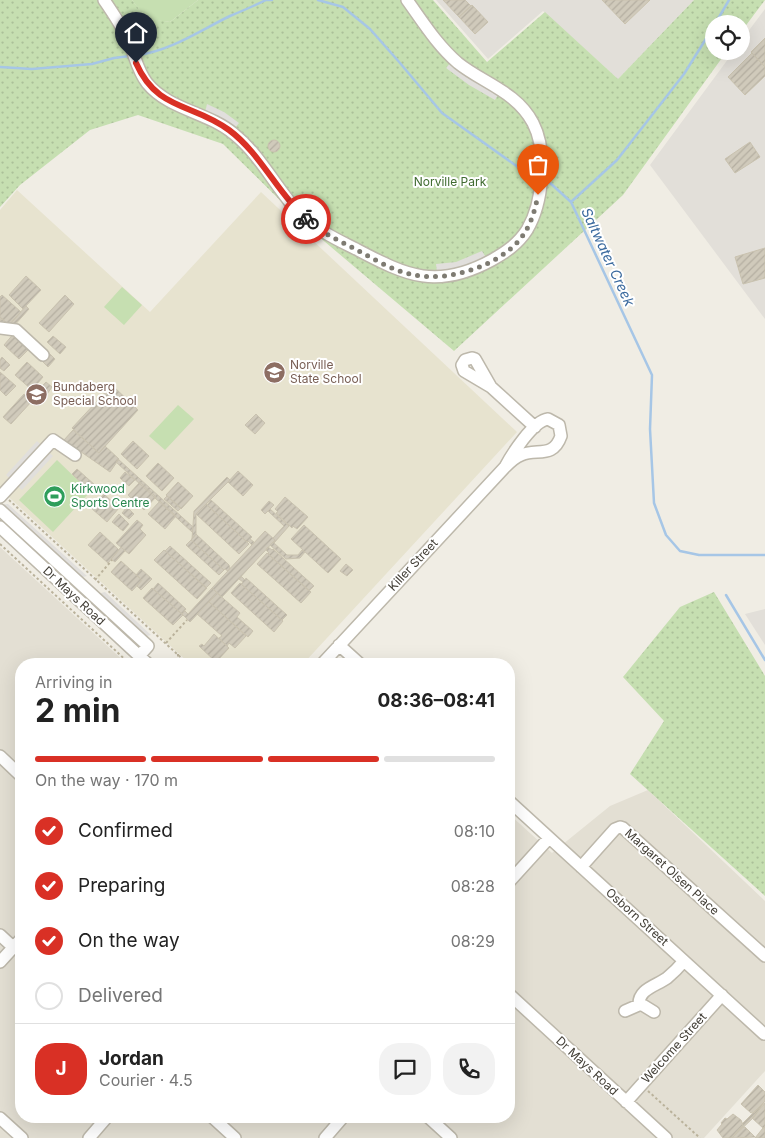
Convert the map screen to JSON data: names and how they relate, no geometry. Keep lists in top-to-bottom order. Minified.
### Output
{"streets":{"street":["Killer Street","Dr Mays Road","Margaret Olsen Place","Osborn Street","Welcome Street"]},"crossings":[["Dr Mays Road","Welcome Street"],["Margaret Olsen Place","Osborn Street"],["Osborn Street","Welcome Street"]],"water":["Saltwater Creek"],"parks":["Norville Park"],"places":{"school or university":["Norville State School","Bundaberg Special School"],"sports":["Kirkwood Sports Centre"]},"page":{"heading":["2 min","Arriving in","08:36–08:41"],"panel":["Jordan","Courier · 4.5"],"bar":"On the way · 170 m","list":[["Confirmed","08:10"],["Preparing","08:28"],["On the way","08:29"],"Delivered"],"round":"J"}}
